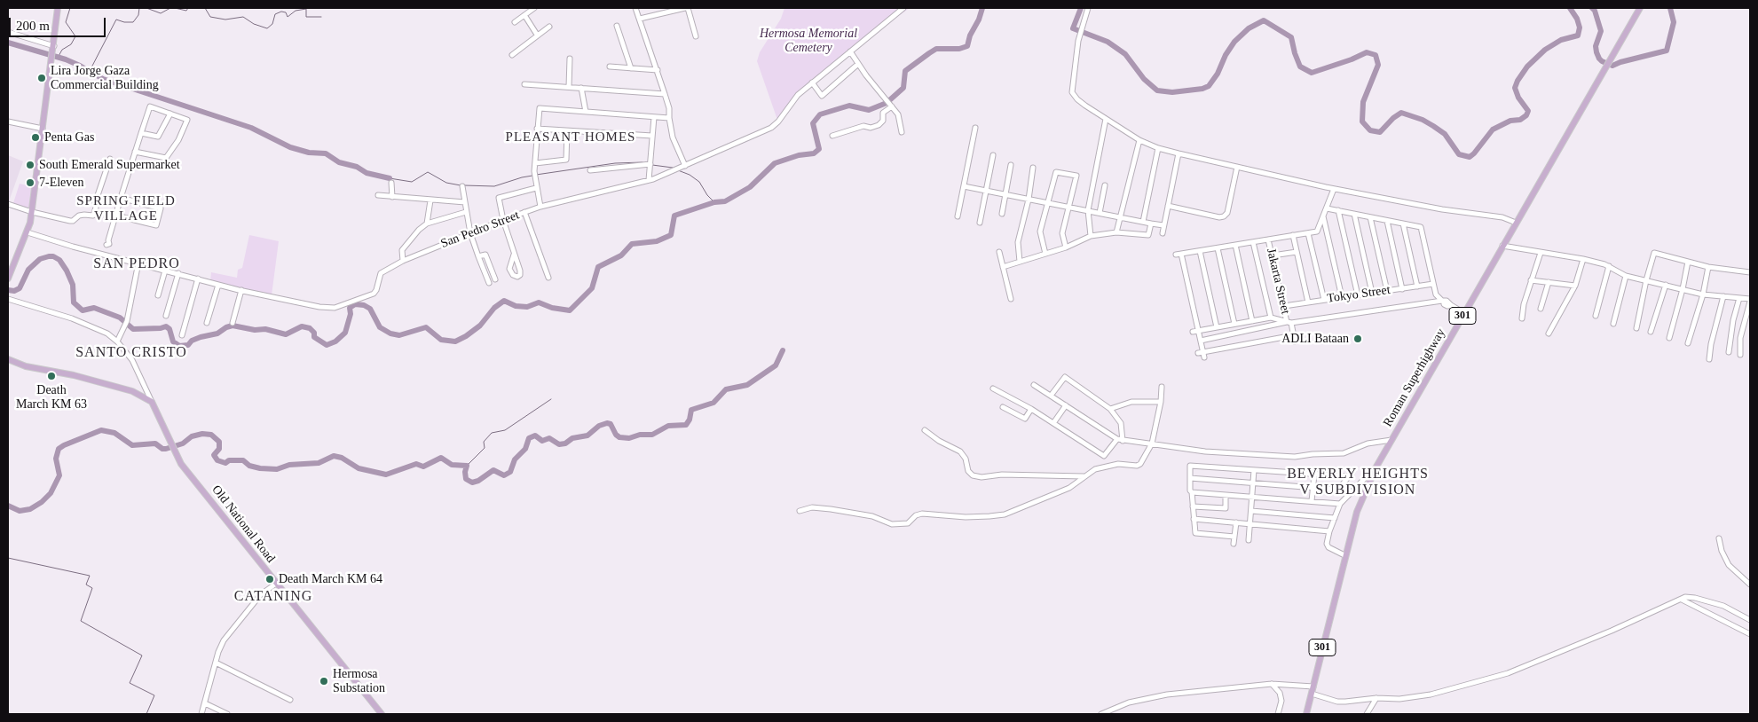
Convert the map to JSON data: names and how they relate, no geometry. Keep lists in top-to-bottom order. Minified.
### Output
{"streets":{"main road":["301","Roman Superhighway","Old National Road"],"street":["San Pedro Street","Jakarta Street","Tokyo Street"]},"crossings":[["Jakarta Street","Tokyo Street"]],"districts":["PLEASANT HOMES","SPRING FIELD VILLAGE","SAN PEDRO","SANTO CRISTO","BEVERLY HEIGHTS V SUBDIVISION","CATANING"],"parks":["Hermosa Memorial Cemetery"],"places":["Lira Jorge Gaza Commercial Building","Penta Gas","South Emerald Supermarket","7-Eleven","ADLI Bataan","Death March KM 63","Death March KM 64","Hermosa Substation"],"scale_bar":"200 m"}
